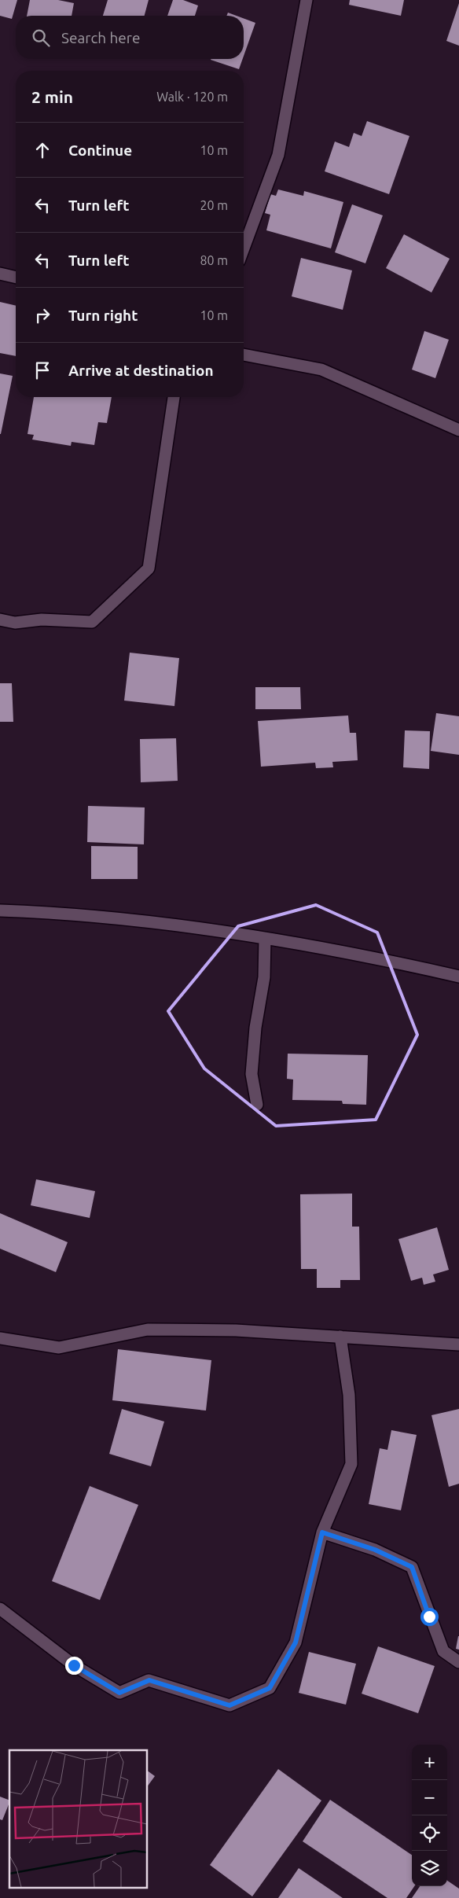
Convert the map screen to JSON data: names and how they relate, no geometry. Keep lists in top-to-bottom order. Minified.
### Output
{"page":{"search":"Search here","heading":["2 min","Walk · 120 m"],"list":[["Continue","10 m"],["Turn left","20 m"],["Turn left","80 m"],["Turn right","10 m"],"Arrive at destination"],"map_buttons":["+","−"]}}
